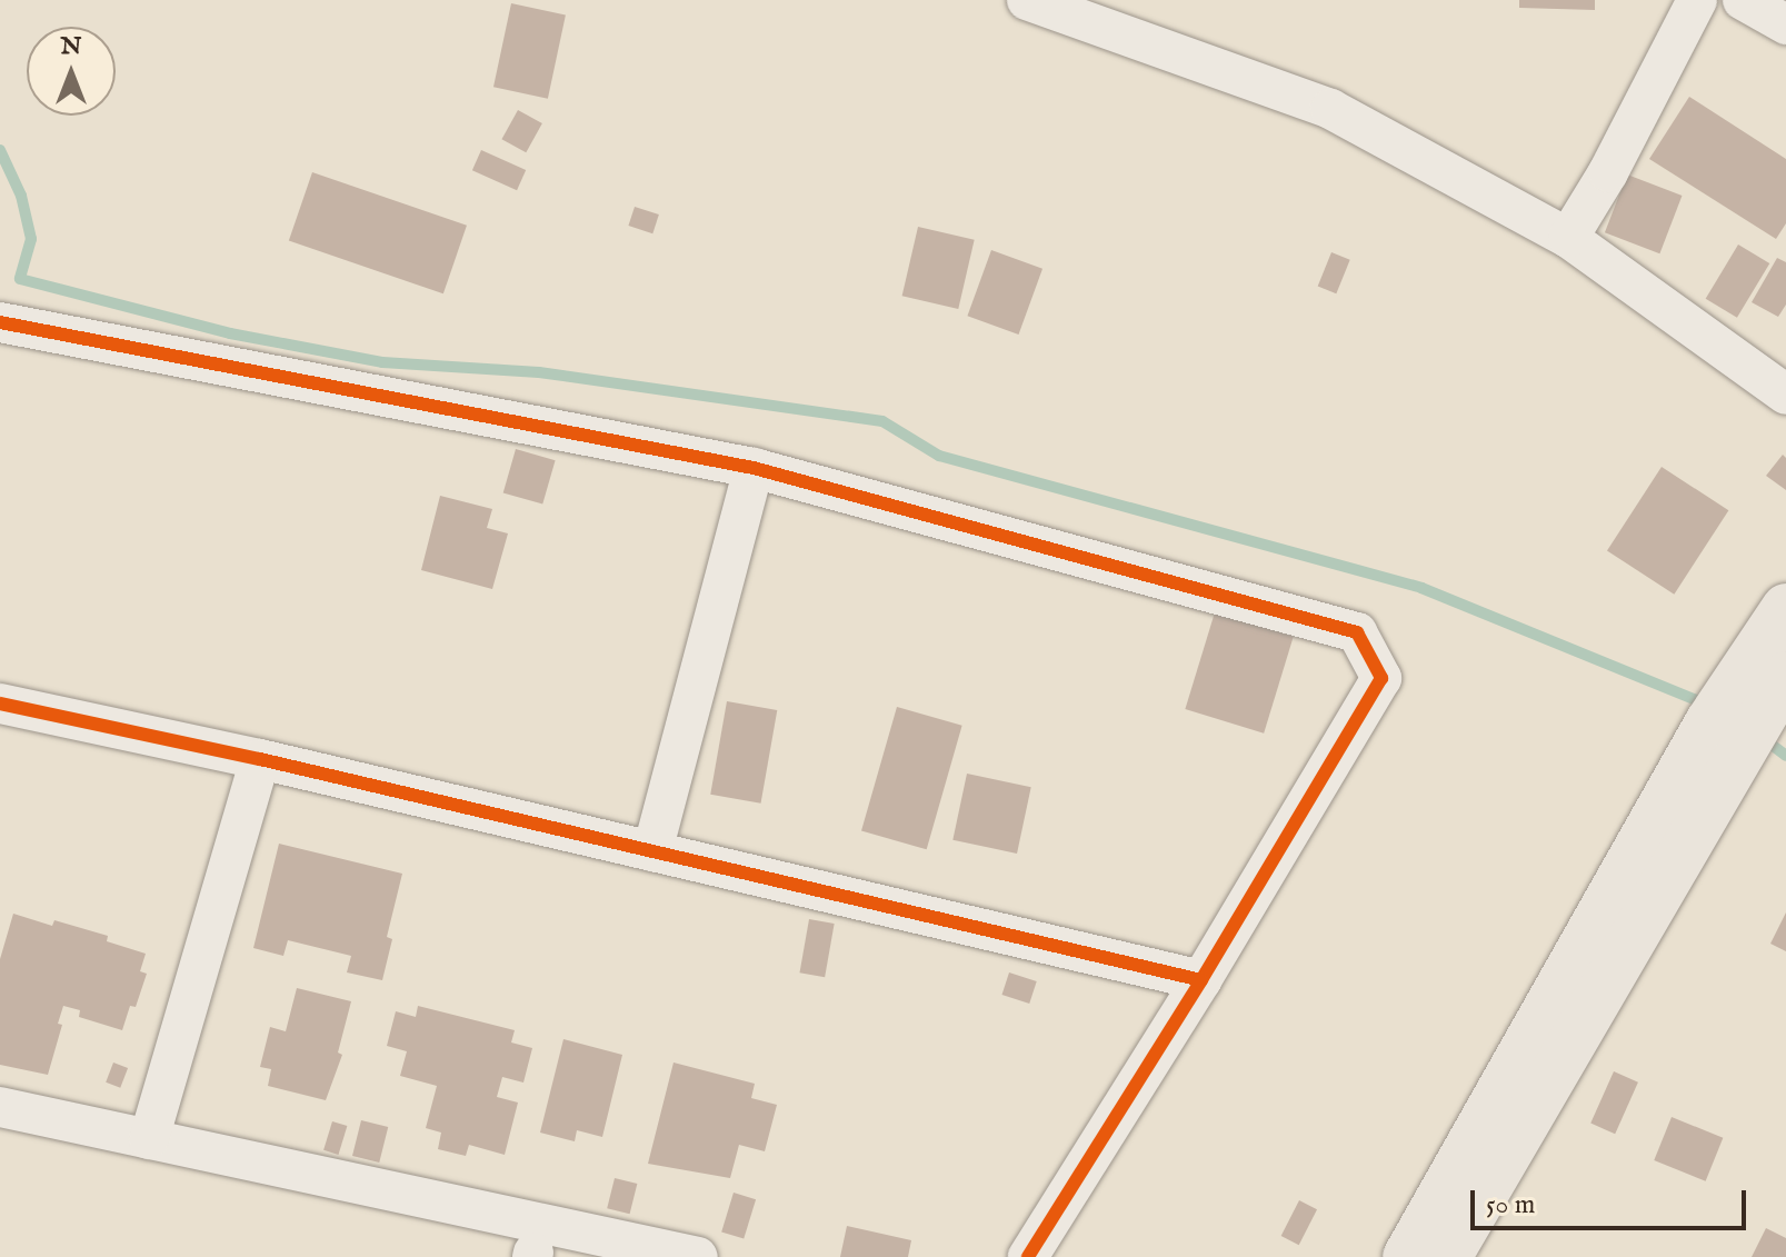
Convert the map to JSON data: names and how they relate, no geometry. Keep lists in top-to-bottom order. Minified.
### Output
{"scale_bar":"50 m","north":"top"}
